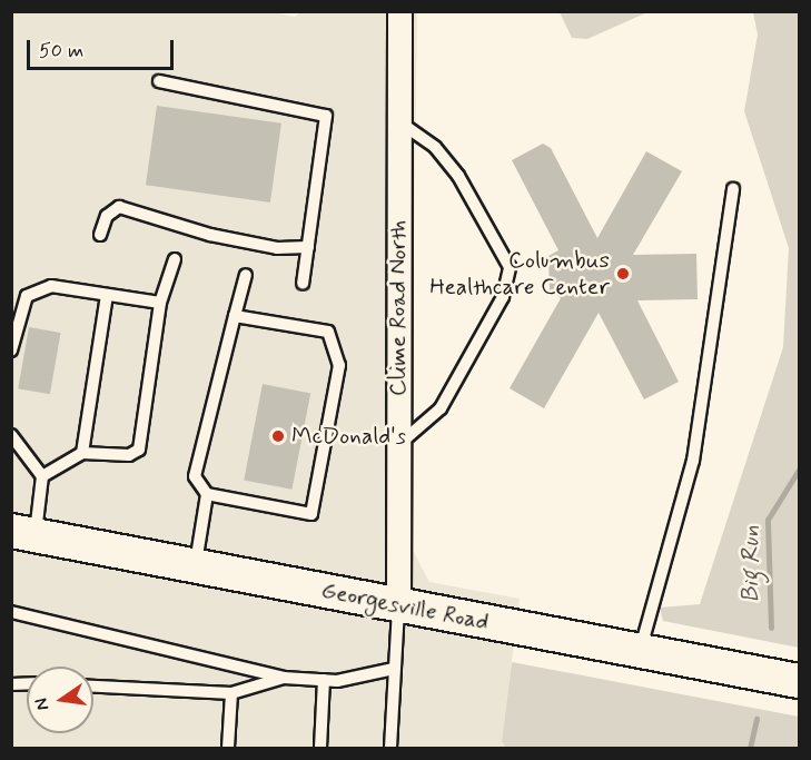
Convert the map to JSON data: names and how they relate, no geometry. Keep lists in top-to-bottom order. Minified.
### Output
{"streets":{"main road":["Georgesville Road"],"street":["Clime Road North"]},"crossings":[["Clime Road North","Georgesville Road"]],"water":["Big Run"],"places":["Columbus Healthcare Center","McDonald's"],"scale_bar":"50 m","north":"left"}
